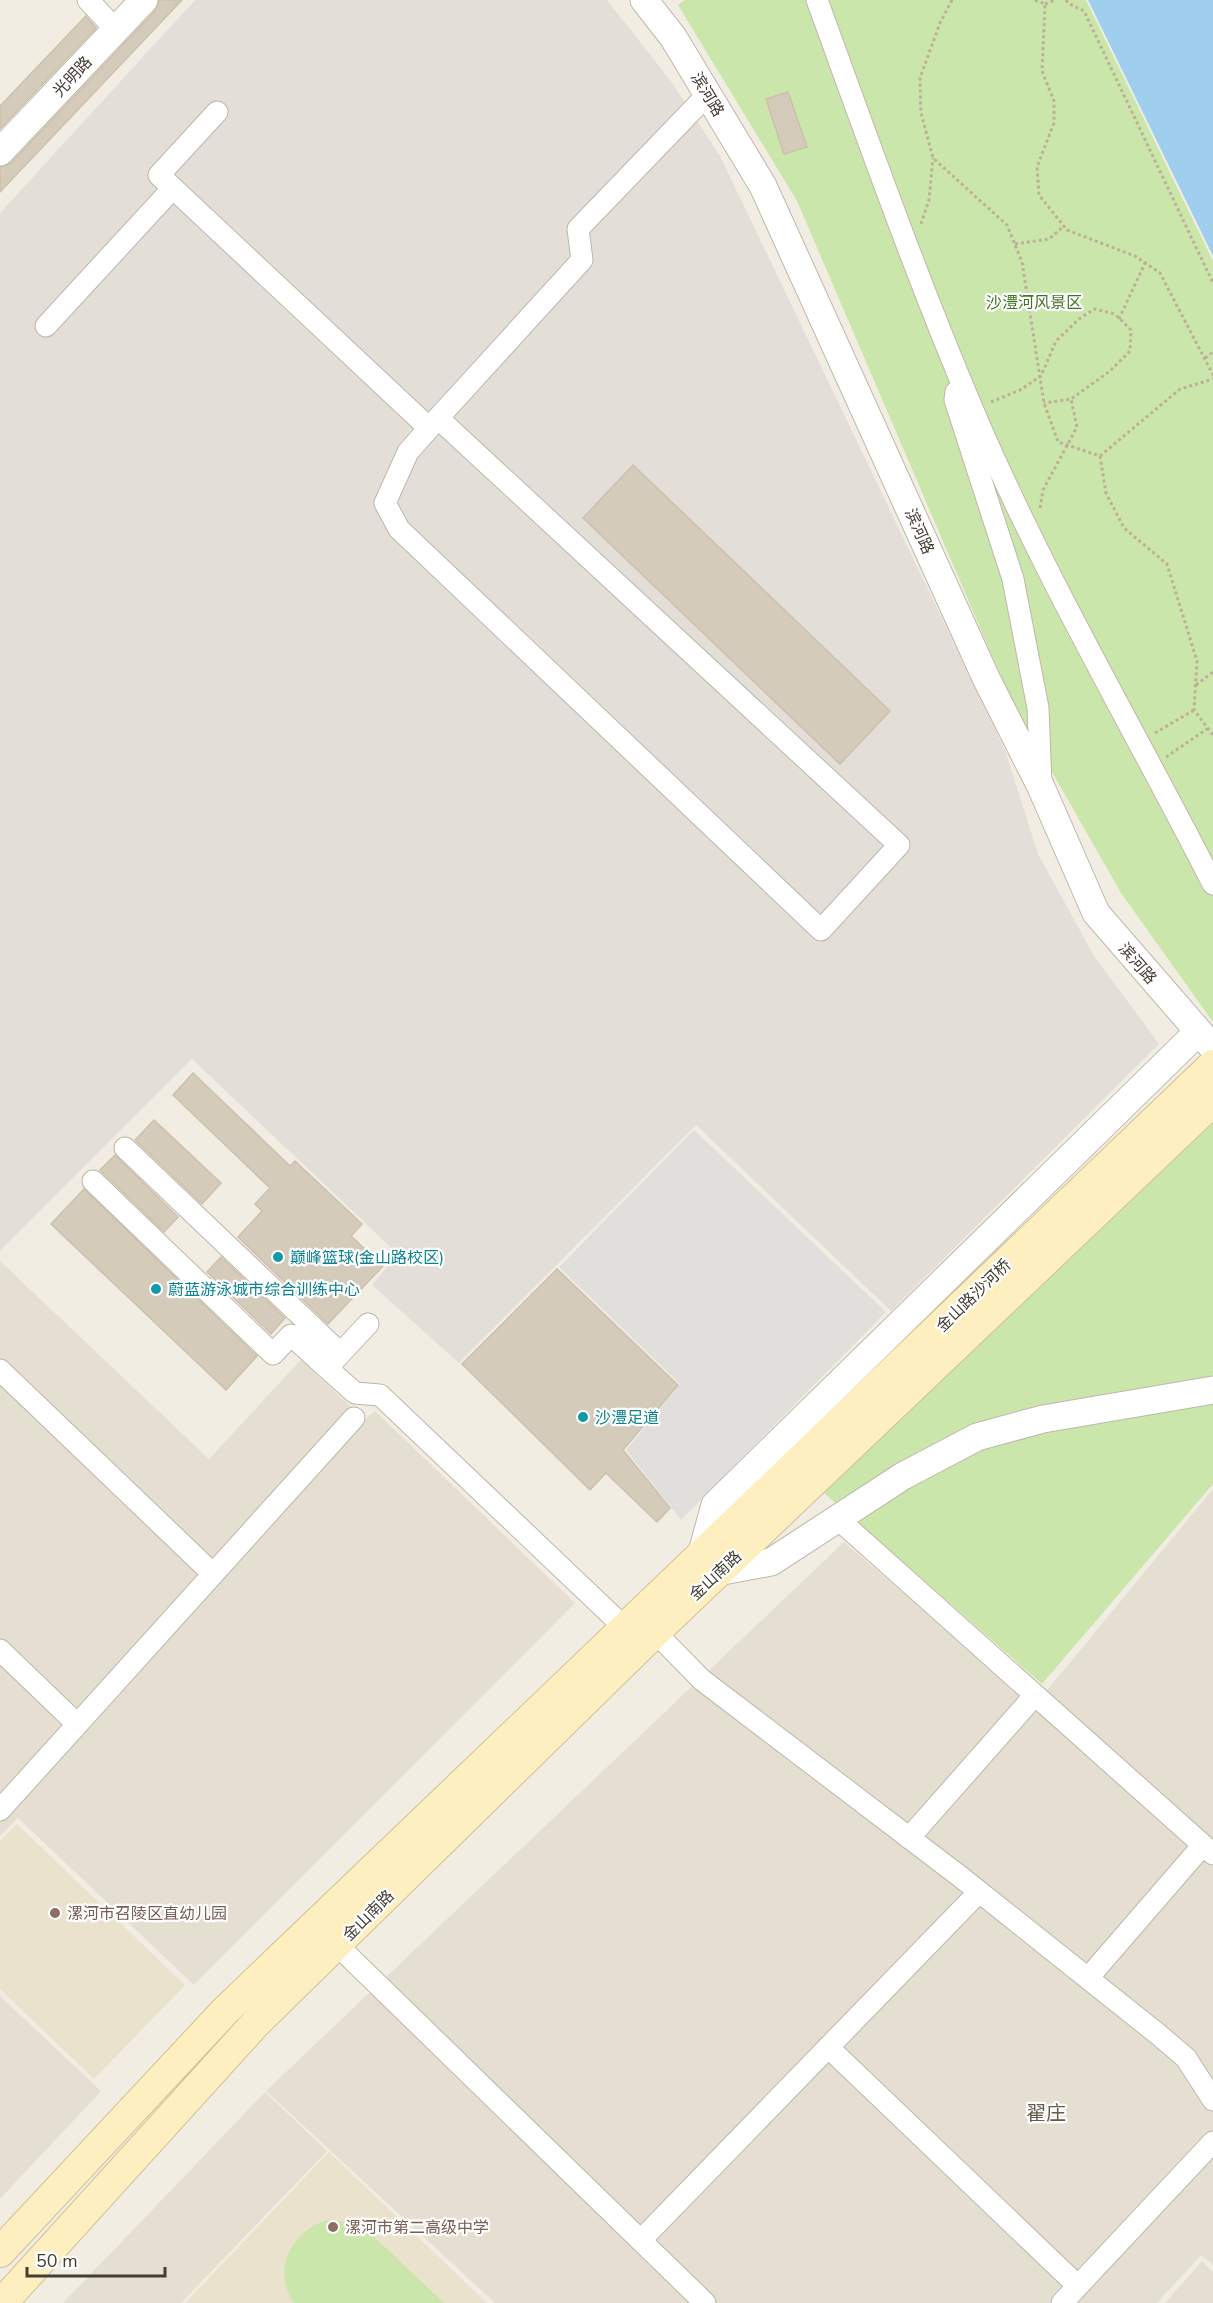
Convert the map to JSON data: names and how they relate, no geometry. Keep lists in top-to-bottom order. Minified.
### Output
{"streets":{"main road":["金山路沙河桥","金山南路"],"street":["光明路","滨河路"]},"crossings":[["金山路沙河桥","金山南路"]],"districts":["翟庄"],"parks":["沙澧河风景区"],"places":["巅峰篮球(金山路校区)","蔚蓝游泳城市综合训练中心","沙澧足道","漯河市召陵区直幼儿园","漯河市第二高级中学"],"scale_bar":"50 m"}
